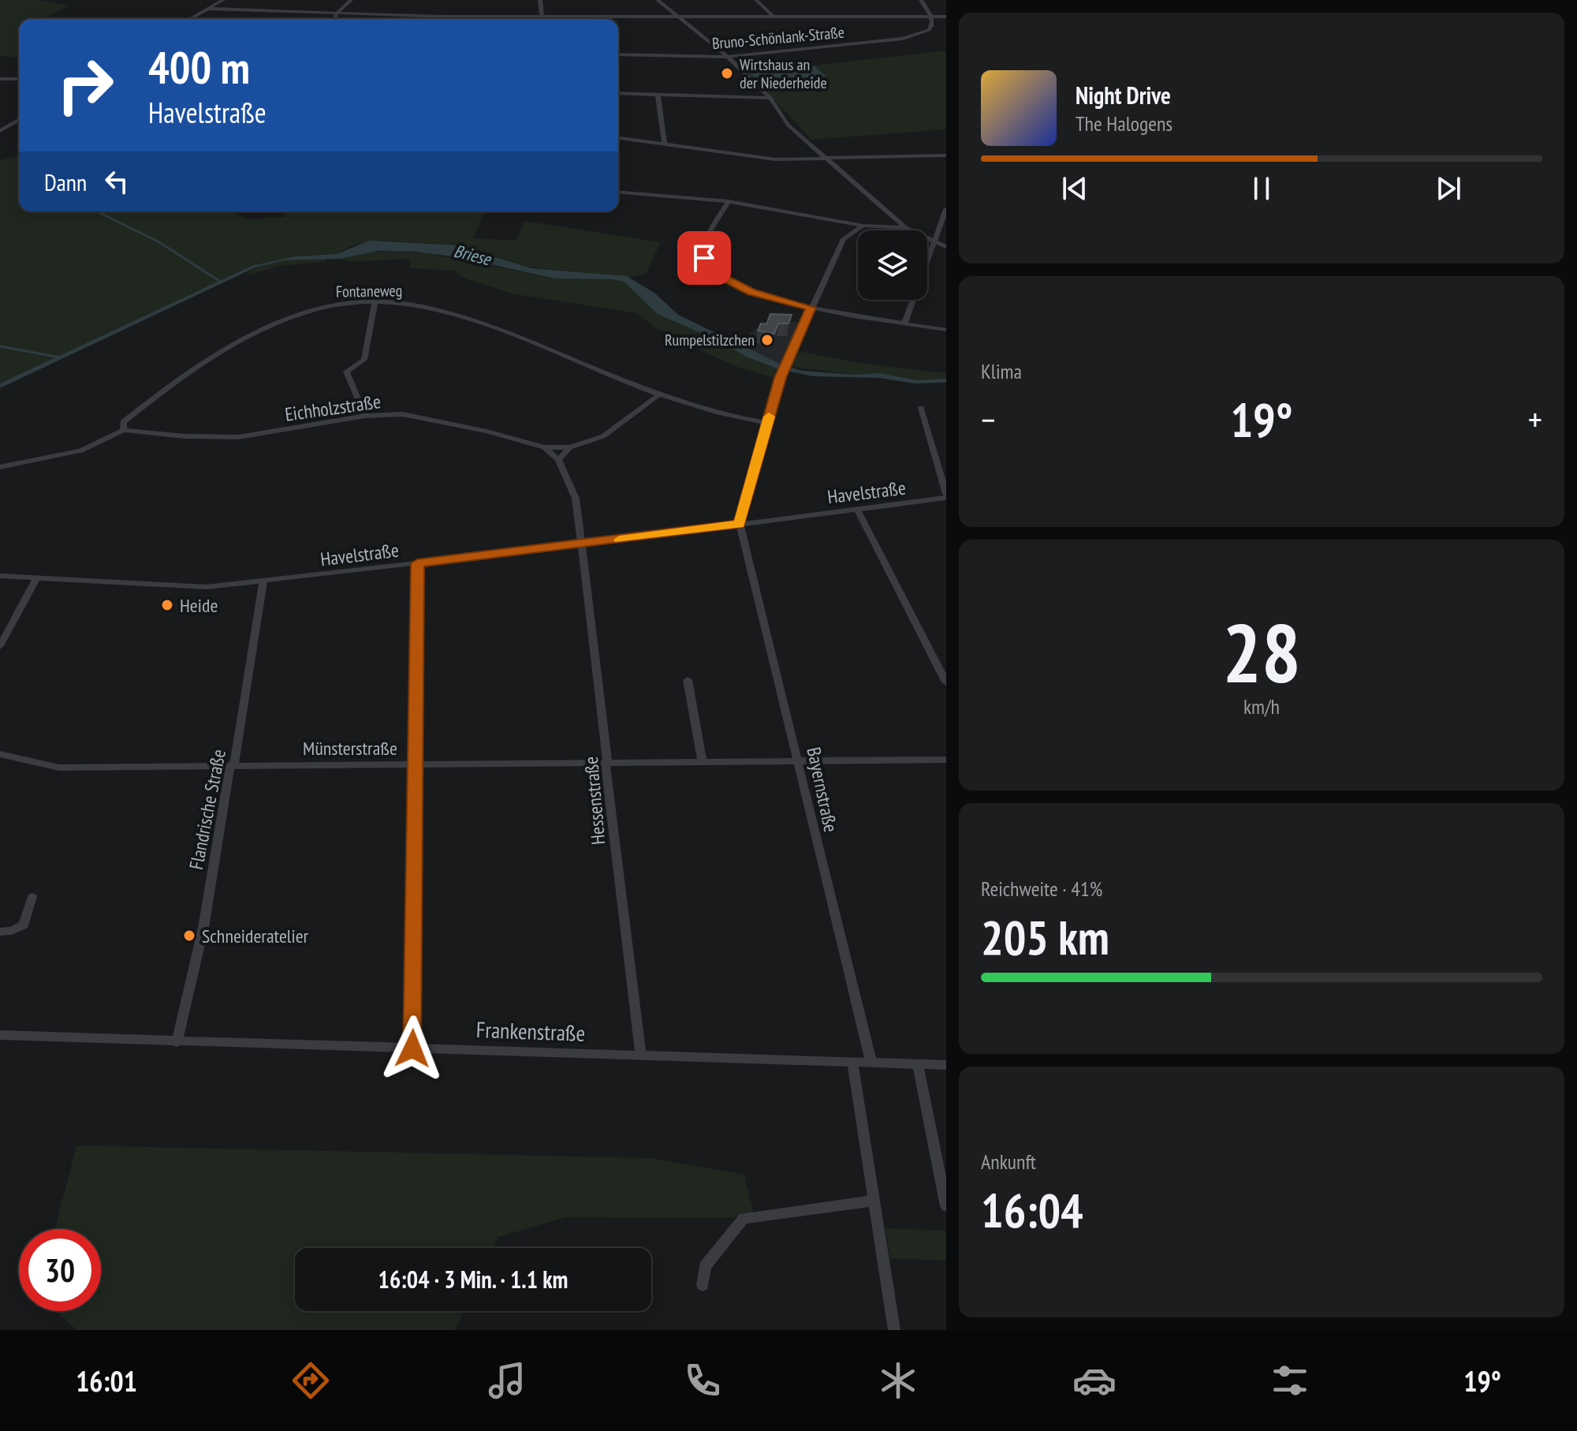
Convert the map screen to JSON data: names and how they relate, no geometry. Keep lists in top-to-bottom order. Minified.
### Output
{"streets":{"street":["Bruno-Schönlank-Straße","Fontaneweg","Eichholzstraße","Havelstraße","Münsterstraße","Bayernstraße","Hessenstraße","Flandrische Straße","Frankenstraße"]},"crossings":[["Fontaneweg","Eichholzstraße"],["Eichholzstraße","Havelstraße"],["Eichholzstraße","Hessenstraße"],["Havelstraße","Bayernstraße"],["Havelstraße","Hessenstraße"],["Havelstraße","Flandrische Straße"],["Münsterstraße","Bayernstraße"],["Münsterstraße","Hessenstraße"],["Münsterstraße","Flandrische Straße"],["Bayernstraße","Frankenstraße"],["Hessenstraße","Frankenstraße"],["Flandrische Straße","Frankenstraße"]],"water":["Briese"],"places":["Wirtshaus an der Niederheide","Rumpelstilzchen","Heide","Schneideratelier"],"page":{"turn":["400 m","Havelstraße"],"song":["Night Drive","The Halogens"],"then":"Dann","tile":["Klima",["28","km/h"],["Reichweite · 41%","205 km"],["Ankunft","16:04"]],"heat":["−","19°","+"],"limit":"30","trip":"16:04 · 3 Min. · 1.1 km","tabs":["16:01","19°"]}}
